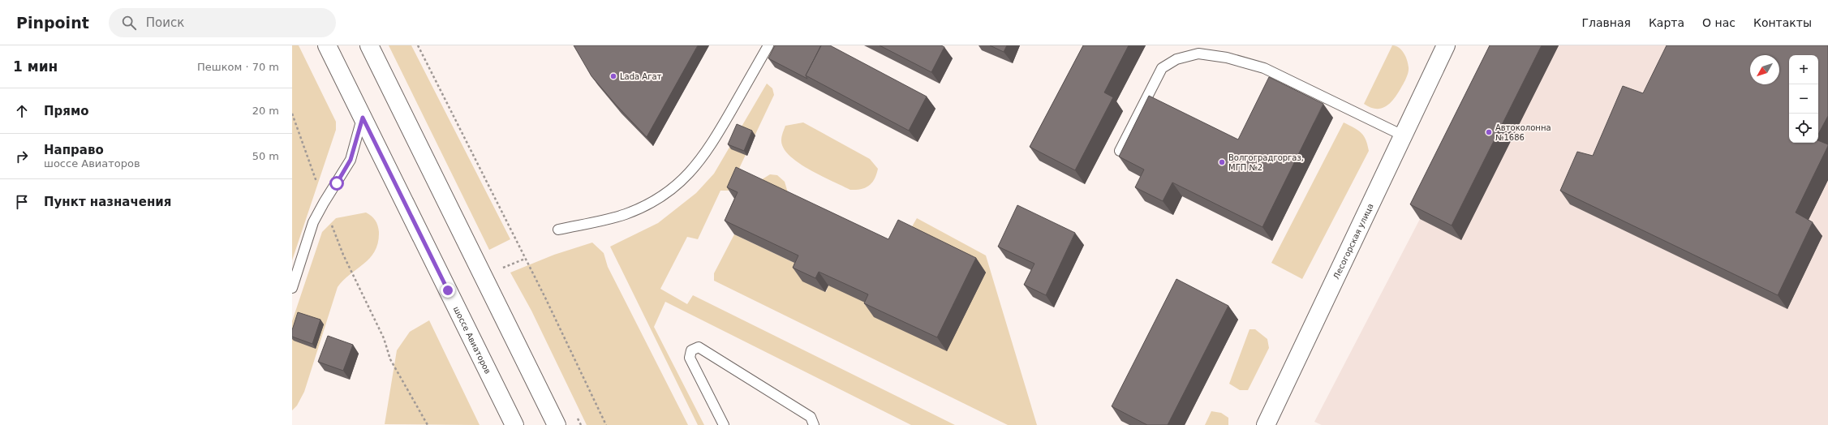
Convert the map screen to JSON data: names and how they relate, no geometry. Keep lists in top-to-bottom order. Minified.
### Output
{"streets":{"main road":["Лесогорская улица","шоссе Авиаторов"]},"places":["Lada Агат","Автоколонна №1686","Волгоградгоргаз, МГП №2"],"north":"bottom left","page":{"header":"Pinpoint","search":"Поиск","nav":["Главная","Карта","О нас","Контакты"],"heading":["1 мин","Пешком · 70 m"],"map_buttons":["+","−"],"list":[["Прямо","20 m"],["Направо","шоссе Авиаторов","50 m"],"Пункт назначения"]}}
